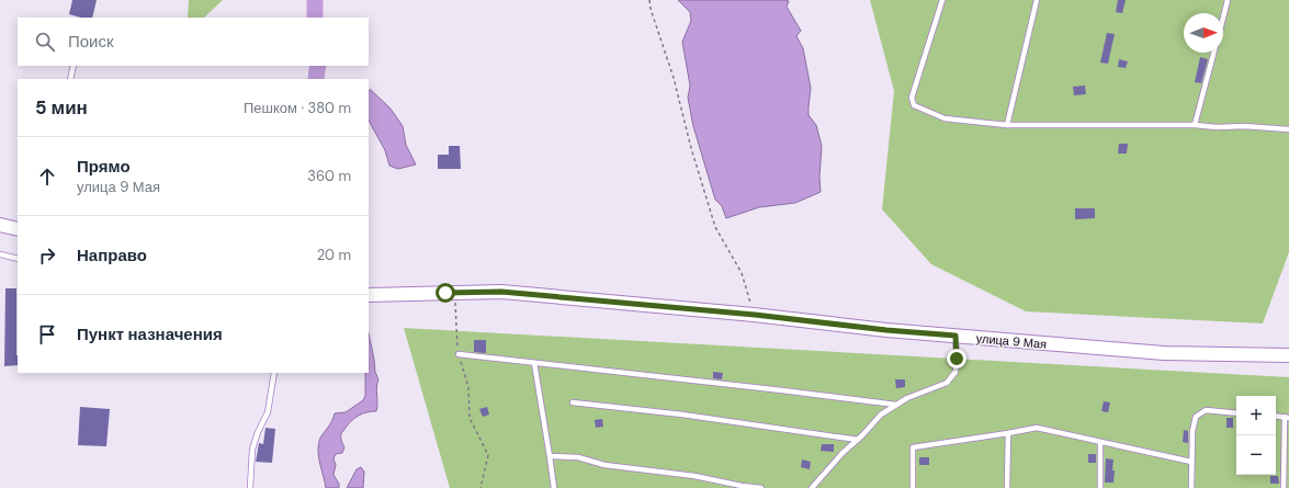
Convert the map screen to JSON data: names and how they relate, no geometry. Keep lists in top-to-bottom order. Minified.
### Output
{"streets":{"main road":["улица 9 Мая"]},"north":"right","page":{"search":"Поиск","heading":["5 мин","Пешком · 380 m"],"list":[["Прямо","улица 9 Мая","360 m"],["Направо","20 m"],"Пункт назначения"],"map_buttons":["+","−"]}}
